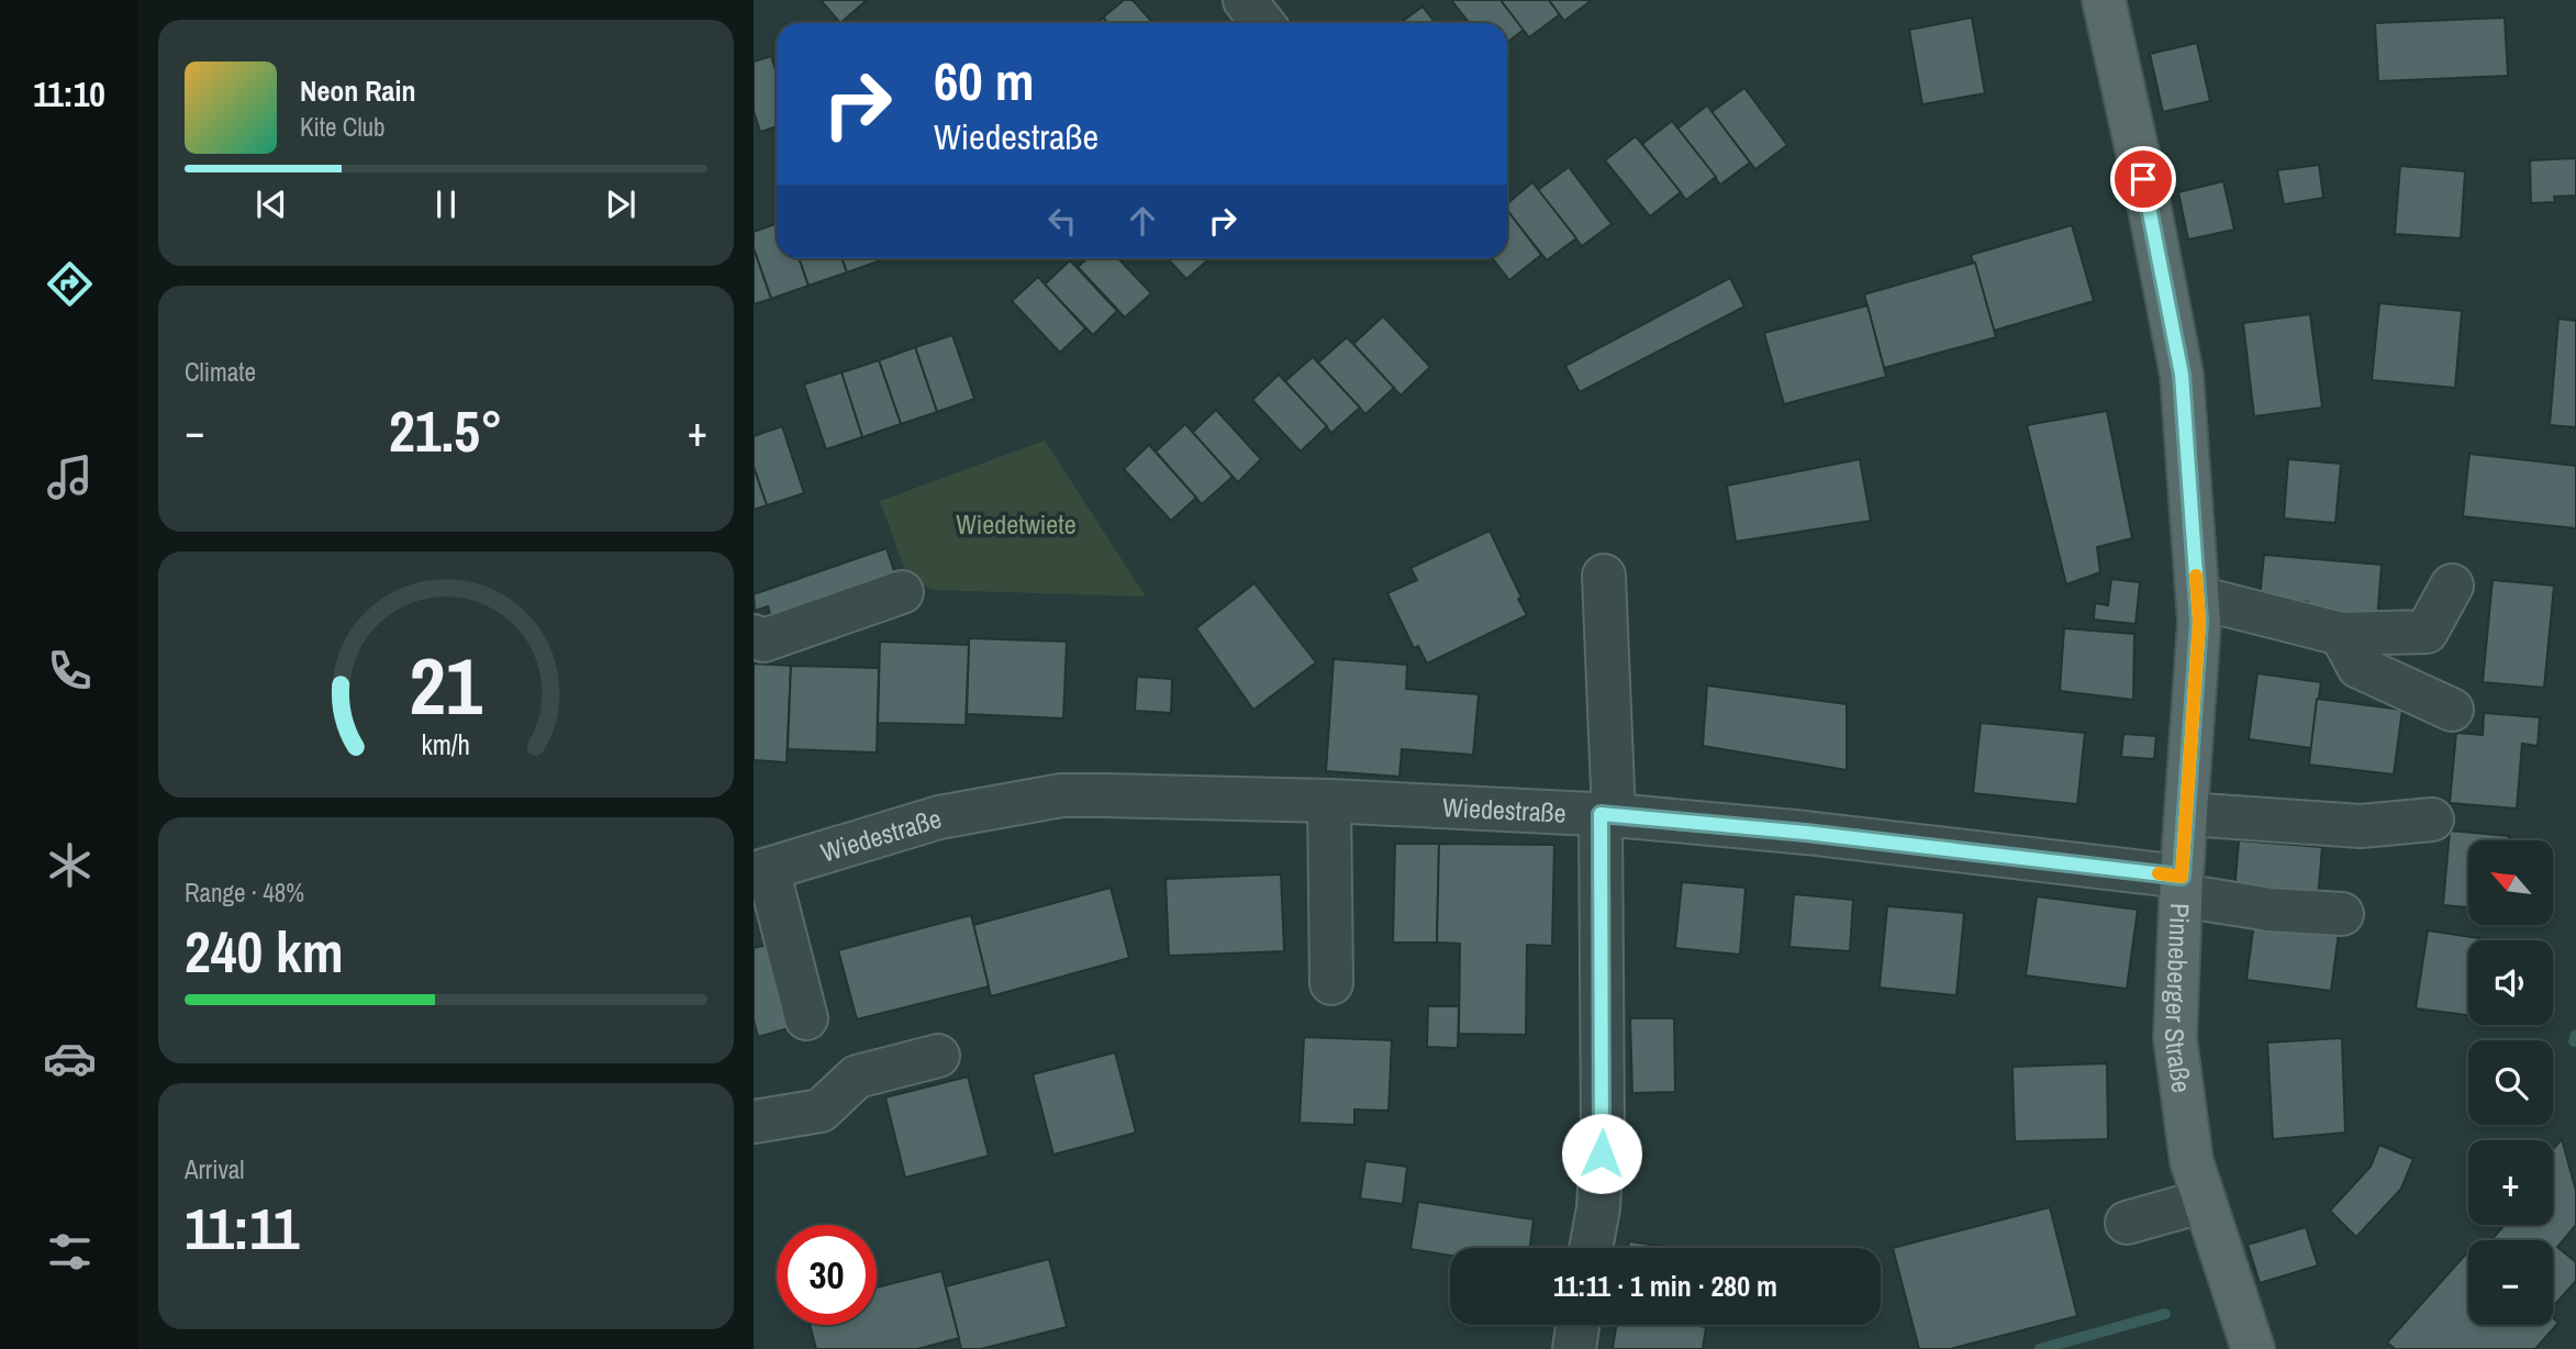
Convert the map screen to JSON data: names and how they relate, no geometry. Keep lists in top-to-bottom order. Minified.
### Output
{"streets":{"main road":["Pinneberger Straße"],"street":["Wiedestraße"]},"crossings":[["Wiedestraße","Pinneberger Straße"]],"parks":["Wiedetwiete"],"north":"top left","page":{"tabs":"11:10","turn":["60 m","Wiedestraße"],"song":["Neon Rain","Kite Club"],"tile":["Climate",["Range · 48%","240 km"],["Arrival","11:11"]],"heat":["−","21.5°","+"],"map_buttons":["+","−"],"limit":"30","trip":"11:11 · 1 min · 280 m","gauge":["21","km/h"]}}
